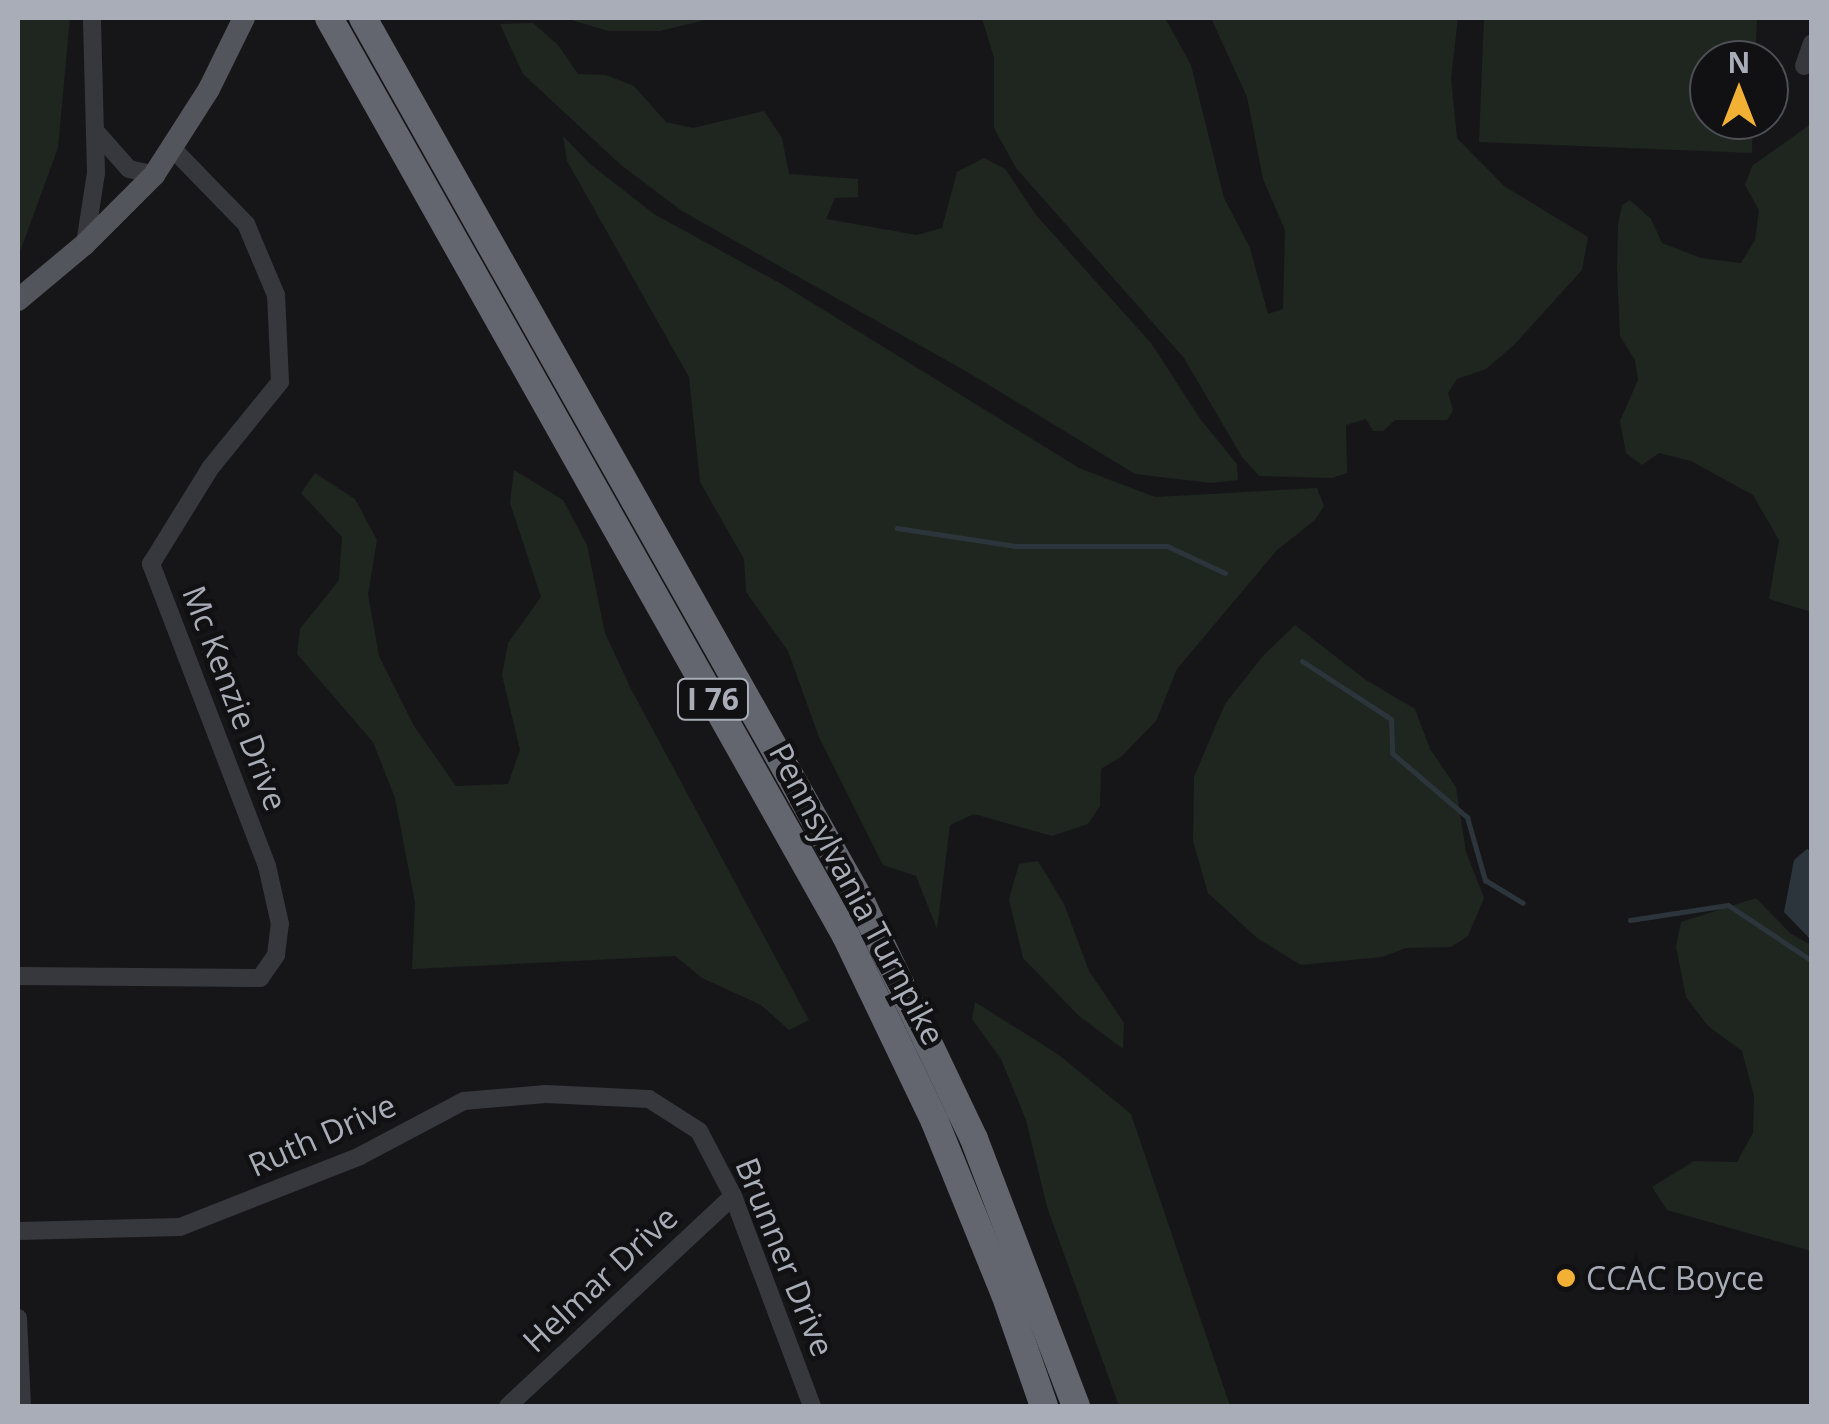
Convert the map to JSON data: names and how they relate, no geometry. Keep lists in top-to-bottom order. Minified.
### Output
{"streets":{"highway":["I 76","Pennsylvania Turnpike"],"street":["Mc Kenzie Drive","Ruth Drive","Brunner Drive","Helmar Drive"]},"crossings":[["Ruth Drive","Brunner Drive"],["Brunner Drive","Helmar Drive"]],"places":["CCAC Boyce"],"north":"top"}
